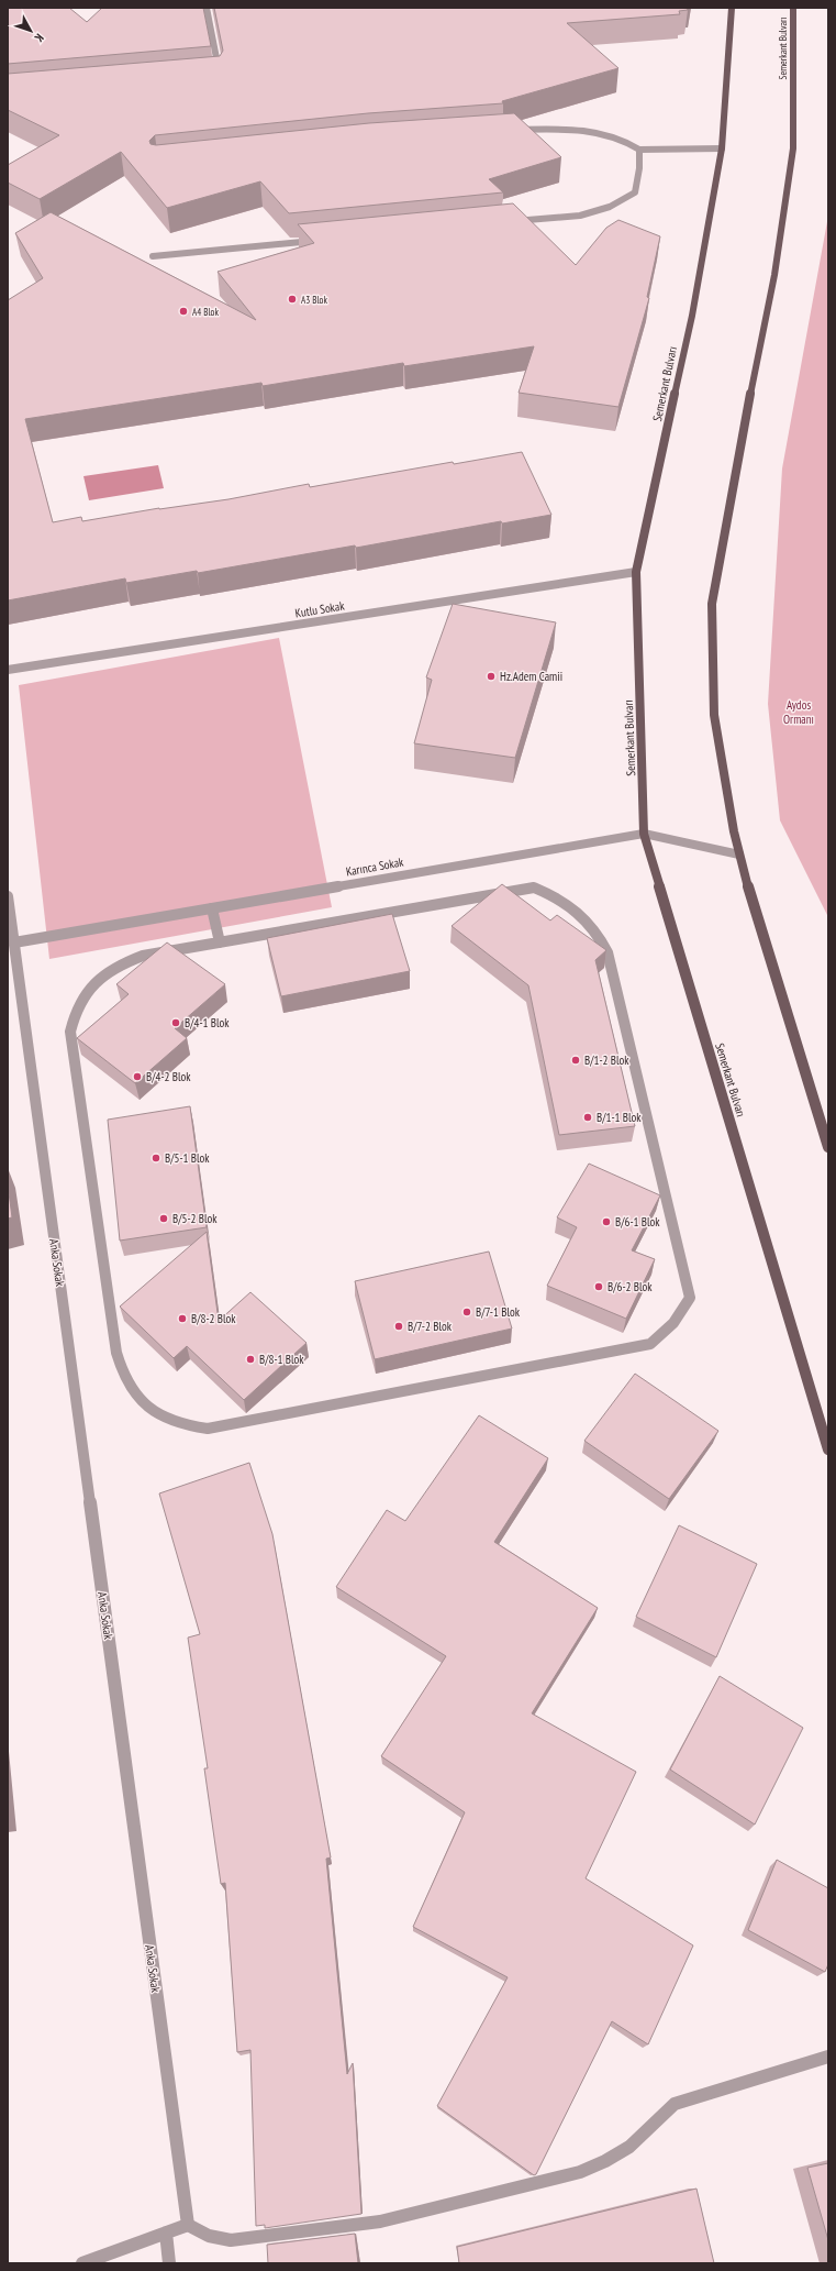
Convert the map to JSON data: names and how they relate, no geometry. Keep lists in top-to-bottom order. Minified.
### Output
{"streets":{"main road":["Semerkant Bulvarı"],"street":["Kutlu Sokak","Karınca Sokak","Anka Sokak"]},"crossings":[["Semerkant Bulvarı","Kutlu Sokak"],["Semerkant Bulvarı","Karınca Sokak"],["Karınca Sokak","Anka Sokak"]],"parks":["Aydos Ormanı"],"places":["A3 Blok","A4 Blok","Hz.Adem Camii","B/4-1 Blok","B/1-2 Blok","B/4-2 Blok","B/1-1 Blok","B/5-1 Blok","B/5-2 Blok","B/6-1 Blok","B/6-2 Blok","B/7-1 Blok","B/8-2 Blok","B/7-2 Blok","B/8-1 Blok"],"north":"bottom right"}
